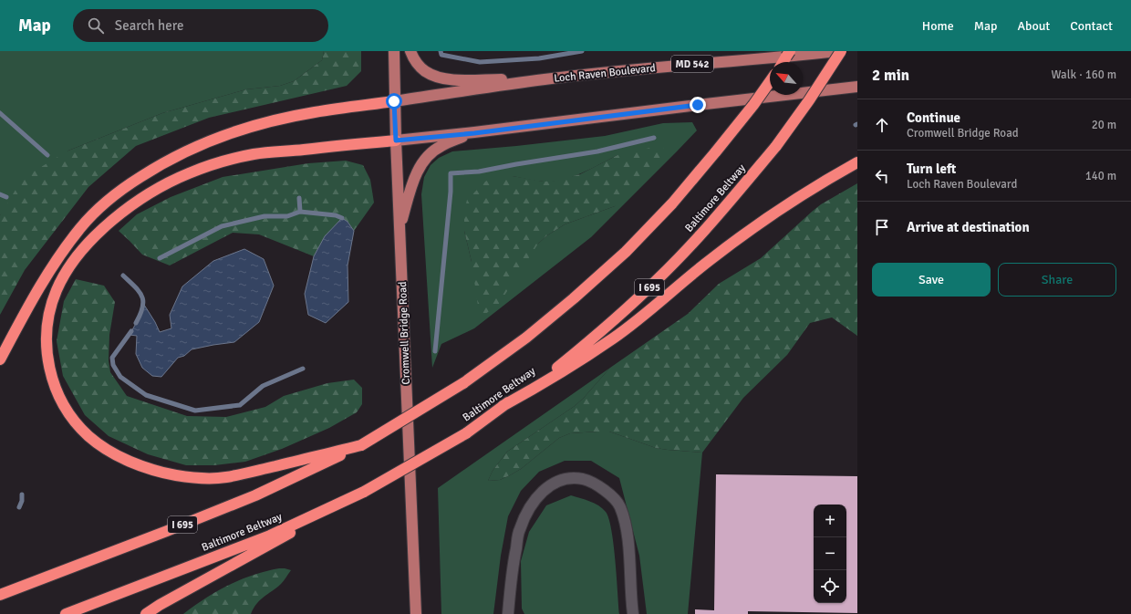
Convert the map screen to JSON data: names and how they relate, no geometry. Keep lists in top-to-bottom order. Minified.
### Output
{"streets":{"highway":["Baltimore Beltway","I 695"],"main road":["MD 542","Loch Raven Boulevard","Cromwell Bridge Road"]},"crossings":[["Loch Raven Boulevard","Baltimore Beltway"],["Loch Raven Boulevard","Cromwell Bridge Road"]],"north":"top left","page":{"header":"Map","search":"Search here","nav":["Home","Map","About","Contact"],"heading":["2 min","Walk · 160 m"],"list":[["Continue","Cromwell Bridge Road","20 m"],["Turn left","Loch Raven Boulevard","140 m"],"Arrive at destination"],"buttons":["Save","Share"],"map_buttons":["+","−"]}}
